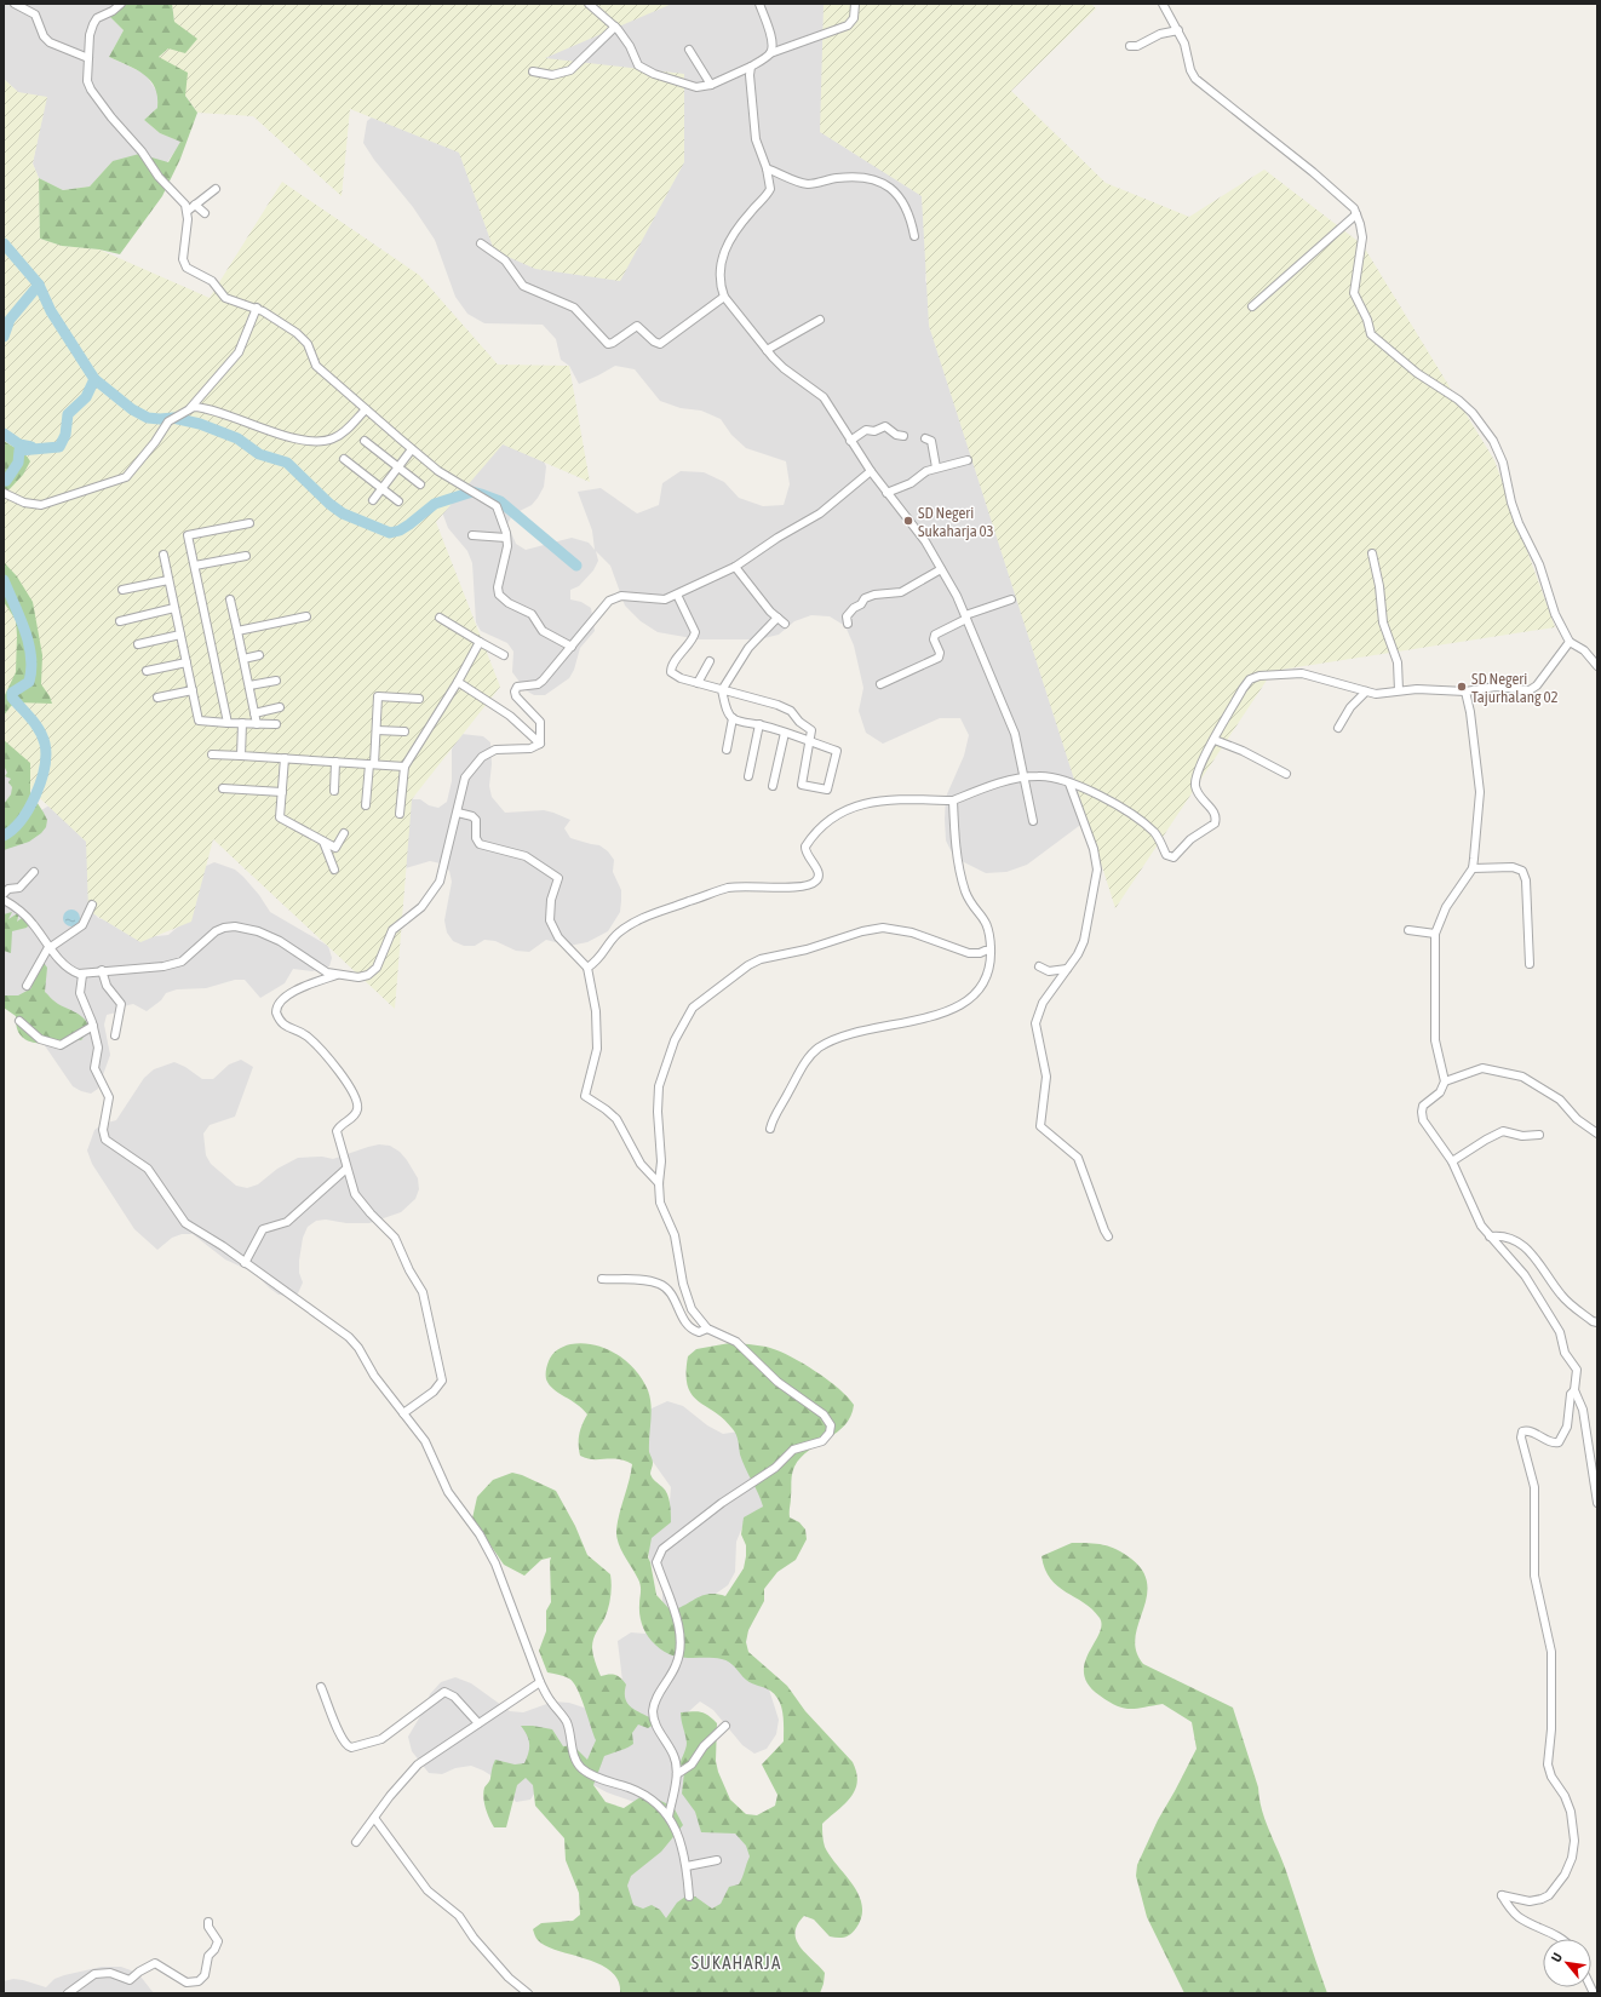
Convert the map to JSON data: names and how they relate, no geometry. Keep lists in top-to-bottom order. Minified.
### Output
{"districts":["SUKAHARJA"],"places":["SD Negeri Sukaharja 03","SD Negeri Tajurhalang 02"],"north":"top left"}
